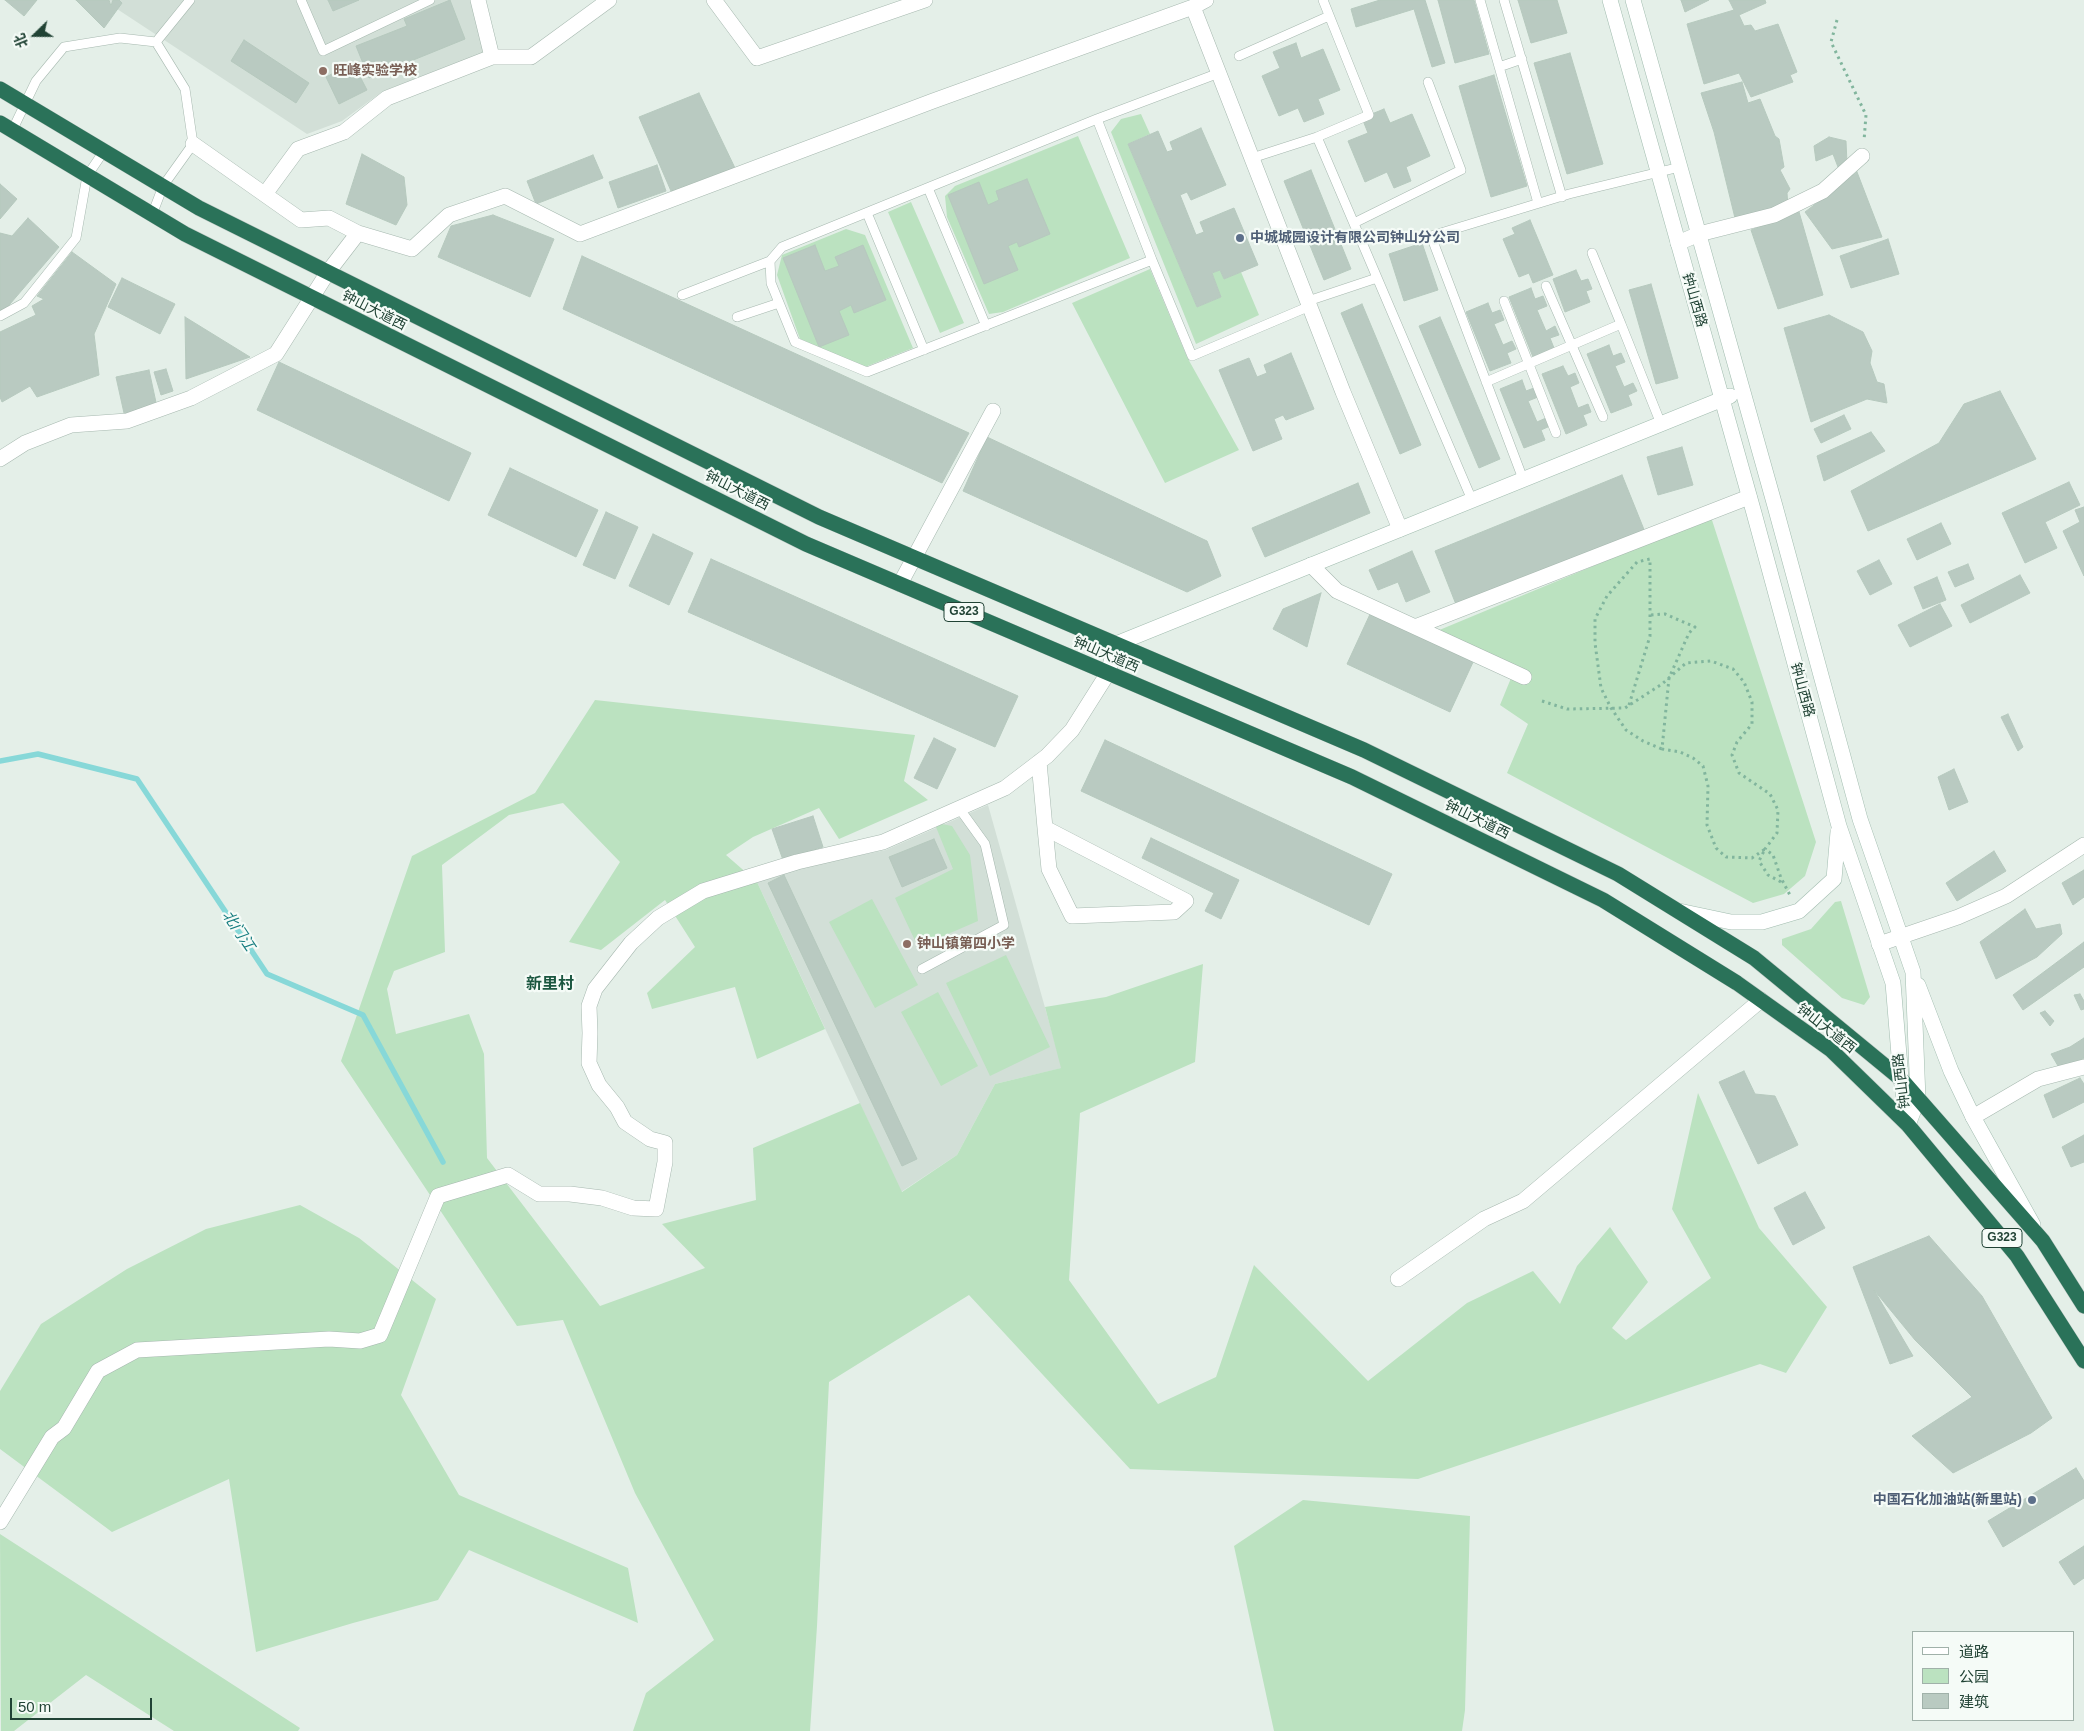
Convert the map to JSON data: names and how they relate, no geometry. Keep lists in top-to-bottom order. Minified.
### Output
{"streets":{"highway":["钟山大道西","G323"],"street":["钟山西路"]},"crossings":[["钟山西路","钟山大道西"]],"districts":["新里村"],"water":["北门江"],"places":["旺峰实验学校","中城城园设计有限公司钟山分公司","钟山镇第四小学","中国石化加油站(新里站)"],"legend":["道路","公园","建筑"],"scale_bar":"50 m","north":"left"}
